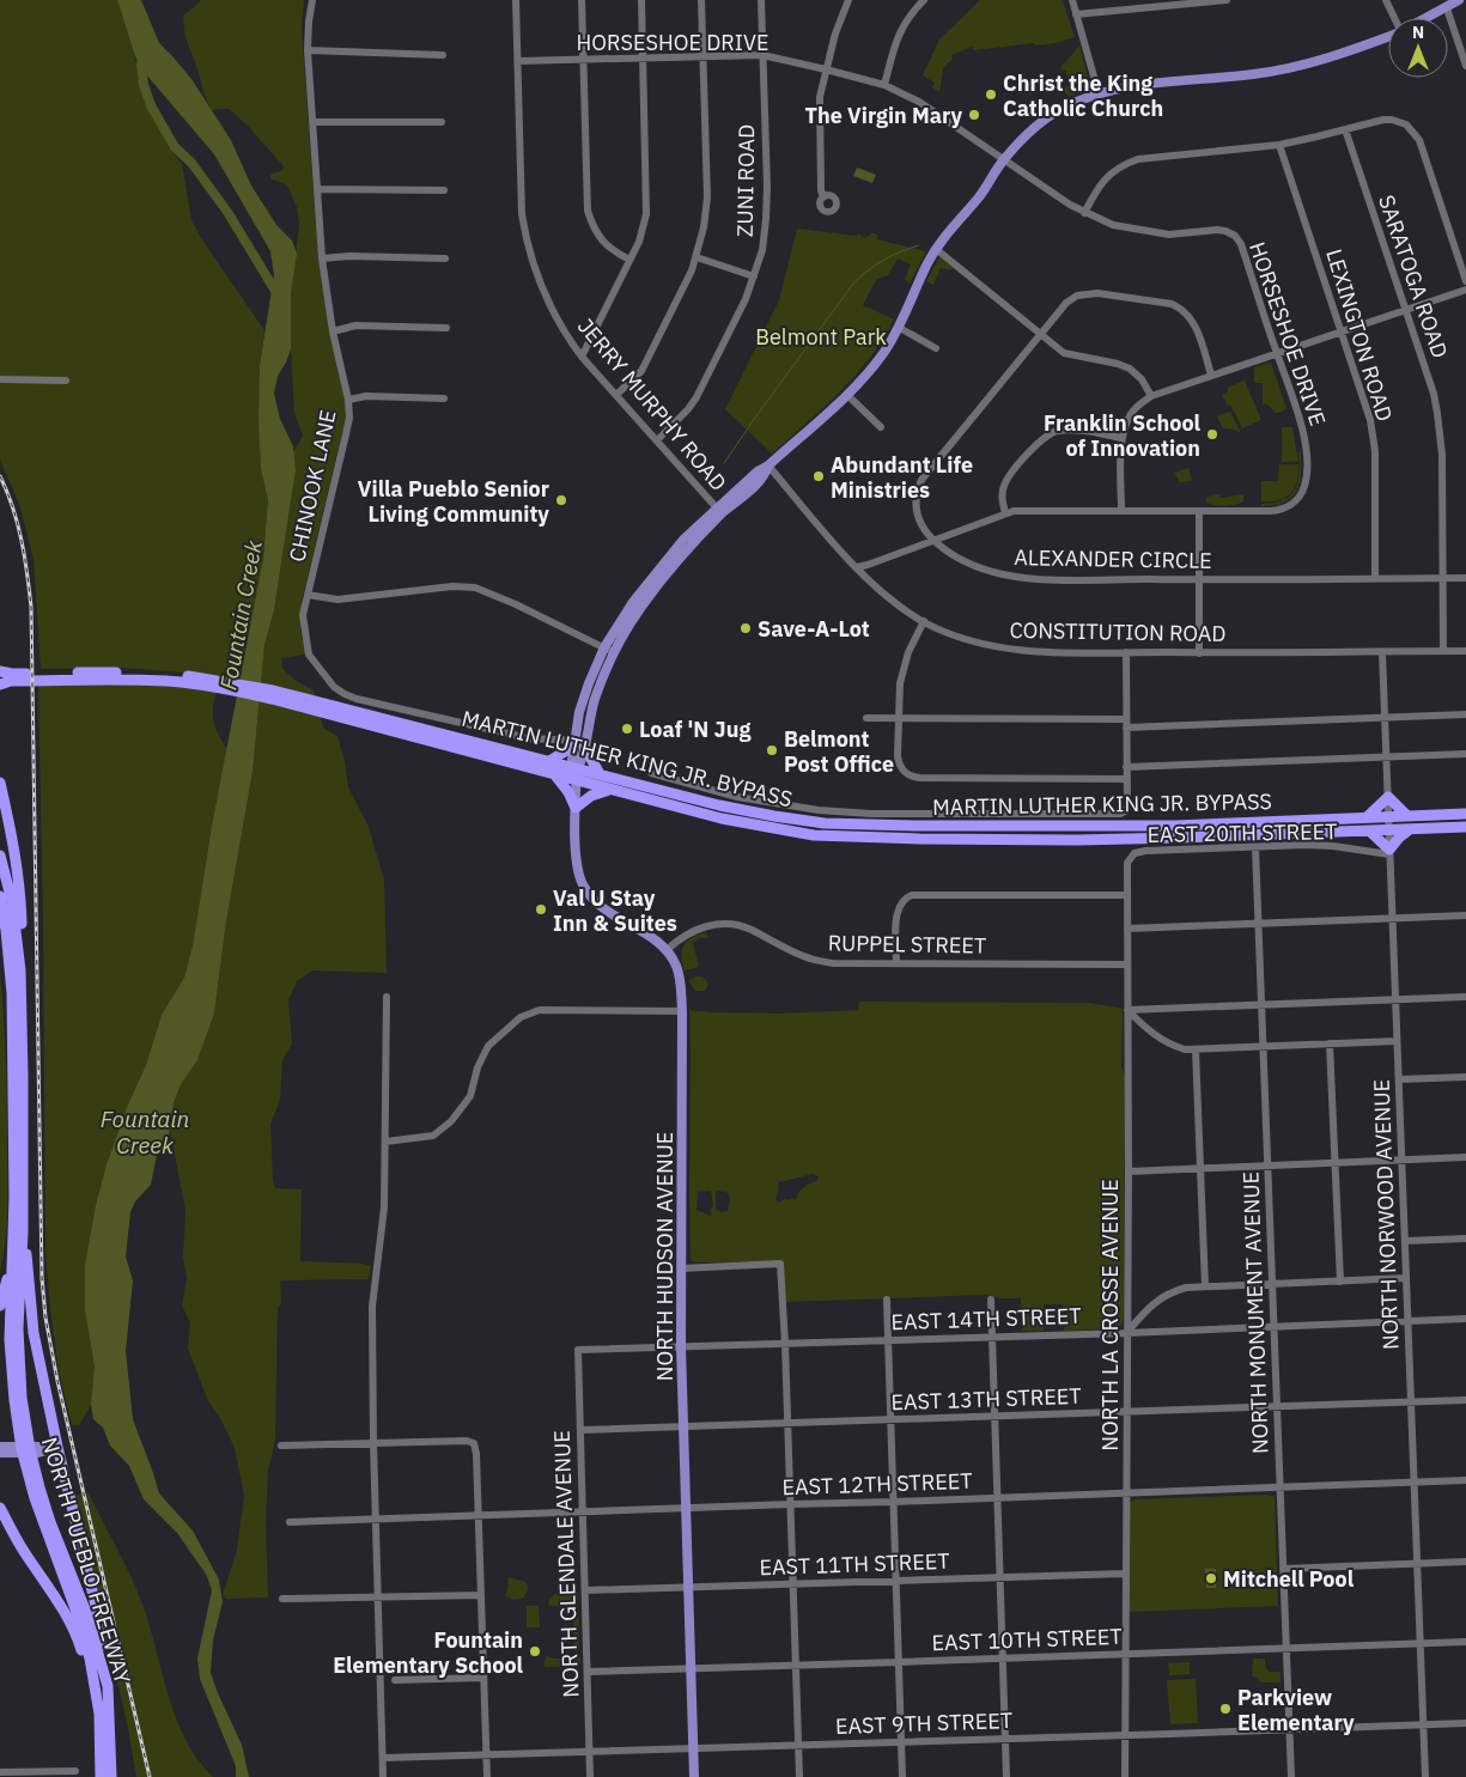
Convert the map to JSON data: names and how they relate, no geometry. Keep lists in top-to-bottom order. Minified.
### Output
{"streets":{"highway":["MARTIN LUTHER KING JR. BYPASS","NORTH PUEBLO FREEWAY"],"main road":["NORTH HUDSON AVENUE"],"street":["HORSESHOE DRIVE","ZUNI ROAD","SARATOGA ROAD","LEXINGTON ROAD","JERRY MURPHY ROAD","CHINOOK LANE","ALEXANDER CIRCLE","CONSTITUTION ROAD","EAST 20TH STREET","RUPPEL STREET","NORTH NORWOOD AVENUE","NORTH MONUMENT AVENUE","NORTH LA CROSSE AVENUE","EAST 14TH STREET","EAST 13TH STREET","EAST 12TH STREET","NORTH GLENDALE AVENUE","EAST 11TH STREET","EAST 10TH STREET","EAST 9TH STREET"]},"crossings":[["HORSESHOE DRIVE","ZUNI ROAD"],["HORSESHOE DRIVE","JERRY MURPHY ROAD"],["HORSESHOE DRIVE","ALEXANDER CIRCLE"],["HORSESHOE DRIVE","CONSTITUTION ROAD"],["ZUNI ROAD","JERRY MURPHY ROAD"],["SARATOGA ROAD","ALEXANDER CIRCLE"],["SARATOGA ROAD","CONSTITUTION ROAD"],["LEXINGTON ROAD","ALEXANDER CIRCLE"],["CONSTITUTION ROAD","NORTH NORWOOD AVENUE"],["MARTIN LUTHER KING JR. BYPASS","NORTH NORWOOD AVENUE"],["EAST 20TH STREET","NORTH NORWOOD AVENUE"],["EAST 20TH STREET","NORTH MONUMENT AVENUE"],["EAST 20TH STREET","NORTH LA CROSSE AVENUE"],["RUPPEL STREET","NORTH HUDSON AVENUE"],["RUPPEL STREET","NORTH LA CROSSE AVENUE"],["NORTH NORWOOD AVENUE","EAST 14TH STREET"],["NORTH NORWOOD AVENUE","EAST 13TH STREET"],["NORTH NORWOOD AVENUE","EAST 12TH STREET"],["NORTH NORWOOD AVENUE","EAST 10TH STREET"],["NORTH NORWOOD AVENUE","EAST 9TH STREET"],["NORTH HUDSON AVENUE","EAST 14TH STREET"],["NORTH HUDSON AVENUE","EAST 13TH STREET"],["NORTH HUDSON AVENUE","EAST 12TH STREET"],["NORTH HUDSON AVENUE","EAST 11TH STREET"],["NORTH HUDSON AVENUE","EAST 10TH STREET"],["NORTH HUDSON AVENUE","EAST 9TH STREET"],["NORTH MONUMENT AVENUE","EAST 14TH STREET"],["NORTH MONUMENT AVENUE","EAST 13TH STREET"],["NORTH MONUMENT AVENUE","EAST 12TH STREET"],["NORTH MONUMENT AVENUE","EAST 10TH STREET"],["NORTH MONUMENT AVENUE","EAST 9TH STREET"],["NORTH LA CROSSE AVENUE","EAST 14TH STREET"],["NORTH LA CROSSE AVENUE","EAST 13TH STREET"],["NORTH LA CROSSE AVENUE","EAST 12TH STREET"],["NORTH LA CROSSE AVENUE","EAST 11TH STREET"],["NORTH LA CROSSE AVENUE","EAST 10TH STREET"],["NORTH LA CROSSE AVENUE","EAST 9TH STREET"],["EAST 14TH STREET","NORTH GLENDALE AVENUE"],["EAST 13TH STREET","NORTH GLENDALE AVENUE"],["EAST 12TH STREET","NORTH GLENDALE AVENUE"],["NORTH GLENDALE AVENUE","EAST 11TH STREET"],["NORTH GLENDALE AVENUE","EAST 10TH STREET"],["NORTH GLENDALE AVENUE","EAST 9TH STREET"]],"water":["Fountain Creek"],"parks":["Belmont Park"],"places":["Christ the King Catholic Church","The Virgin Mary","Franklin School of Innovation","Abundant Life Ministries","Villa Pueblo Senior Living Community","Save-A-Lot","Loaf 'N Jug","Belmont Post Office","Val U Stay Inn & Suites","Mitchell Pool","Fountain Elementary School","Parkview Elementary"],"north":"top"}
